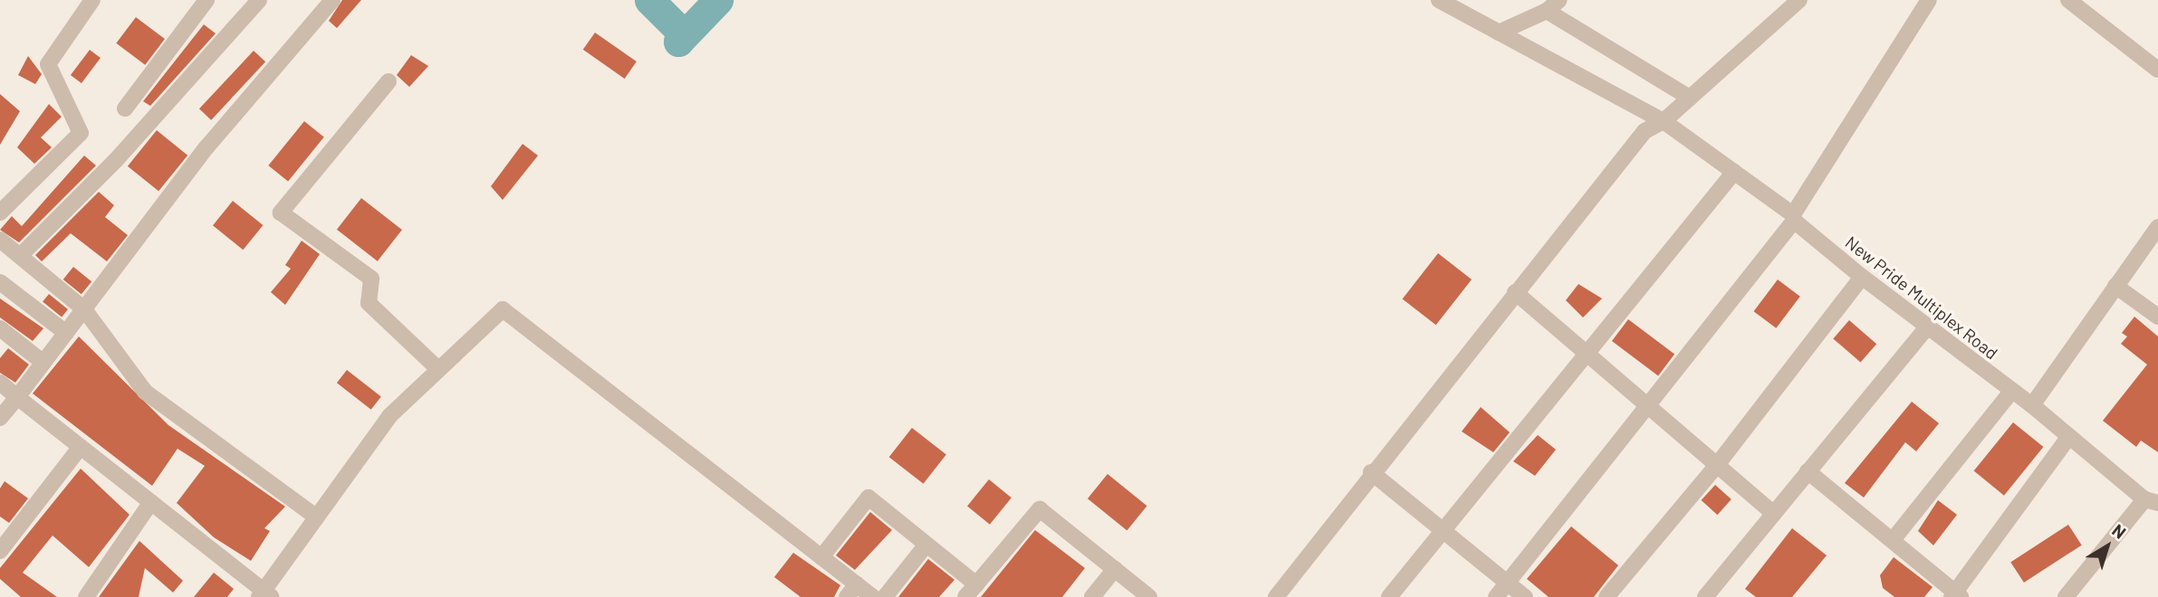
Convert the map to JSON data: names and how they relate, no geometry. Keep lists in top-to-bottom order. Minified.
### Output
{"streets":{"street":["New Pride Multiplex Road"]},"north":"top right"}
